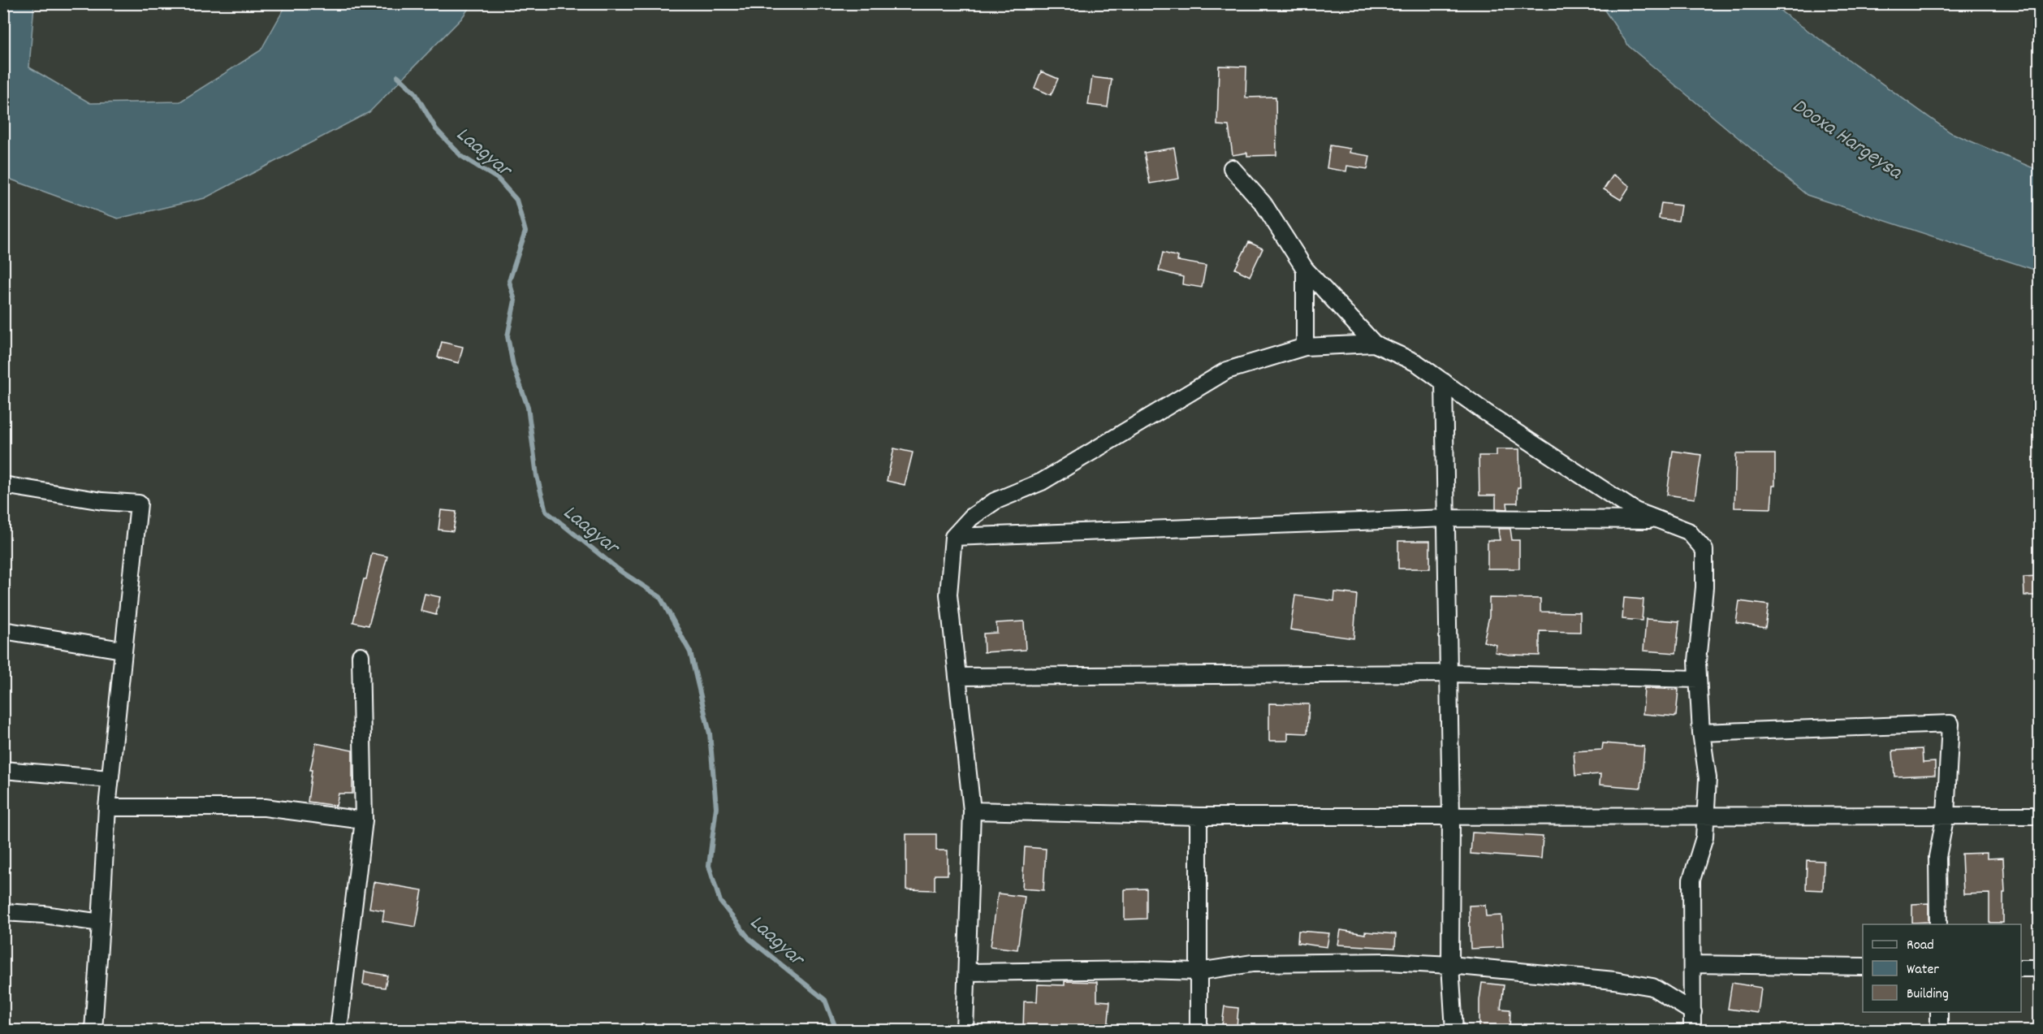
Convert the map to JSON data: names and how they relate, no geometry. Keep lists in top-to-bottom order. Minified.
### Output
{"water":["Dooxa Hargeysa","Laagyar"],"legend":["Road","Water","Building"]}
